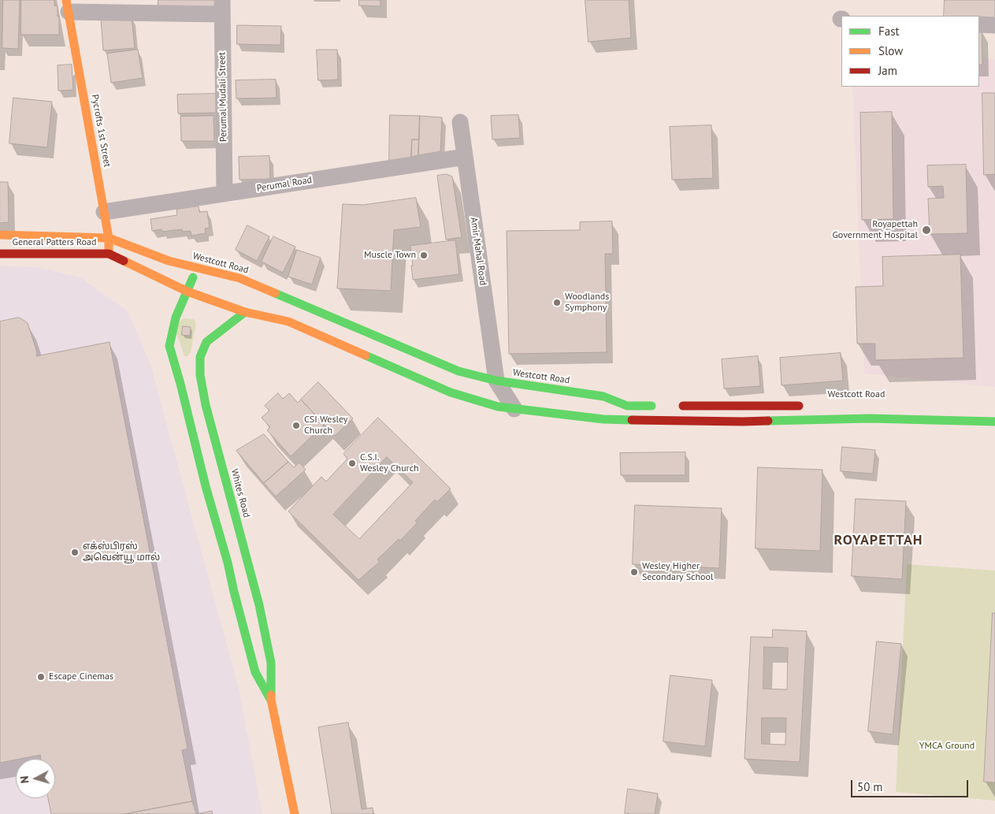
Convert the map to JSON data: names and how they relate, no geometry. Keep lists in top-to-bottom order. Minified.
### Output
{"streets":{"main road":["Pycrofts 1st Street","General Patters Road","Westcott Road","Whites Road"],"street":["Perumal Mudali Street","Perumal Road","Amir Mahal Road"]},"crossings":[["Perumal Mudali Street","Perumal Road"],["Pycrofts 1st Street","Perumal Road"],["Pycrofts 1st Street","General Patters Road"],["Pycrofts 1st Street","Westcott Road"],["Perumal Road","Amir Mahal Road"],["General Patters Road","Westcott Road"],["Amir Mahal Road","Westcott Road"]],"districts":["ROYAPETTAH"],"parks":["YMCA Ground"],"places":["Royapettah Government Hospital","Muscle Town","Woodlands Symphony","CSI Wesley Church","C.S.I. Wesley Church","எக்ஸ்பிரஸ் அவென்யூ மால்","Wesley Higher Secondary School","Escape Cinemas"],"legend":["Fast","Slow","Jam"],"scale_bar":"50 m","north":"left"}
